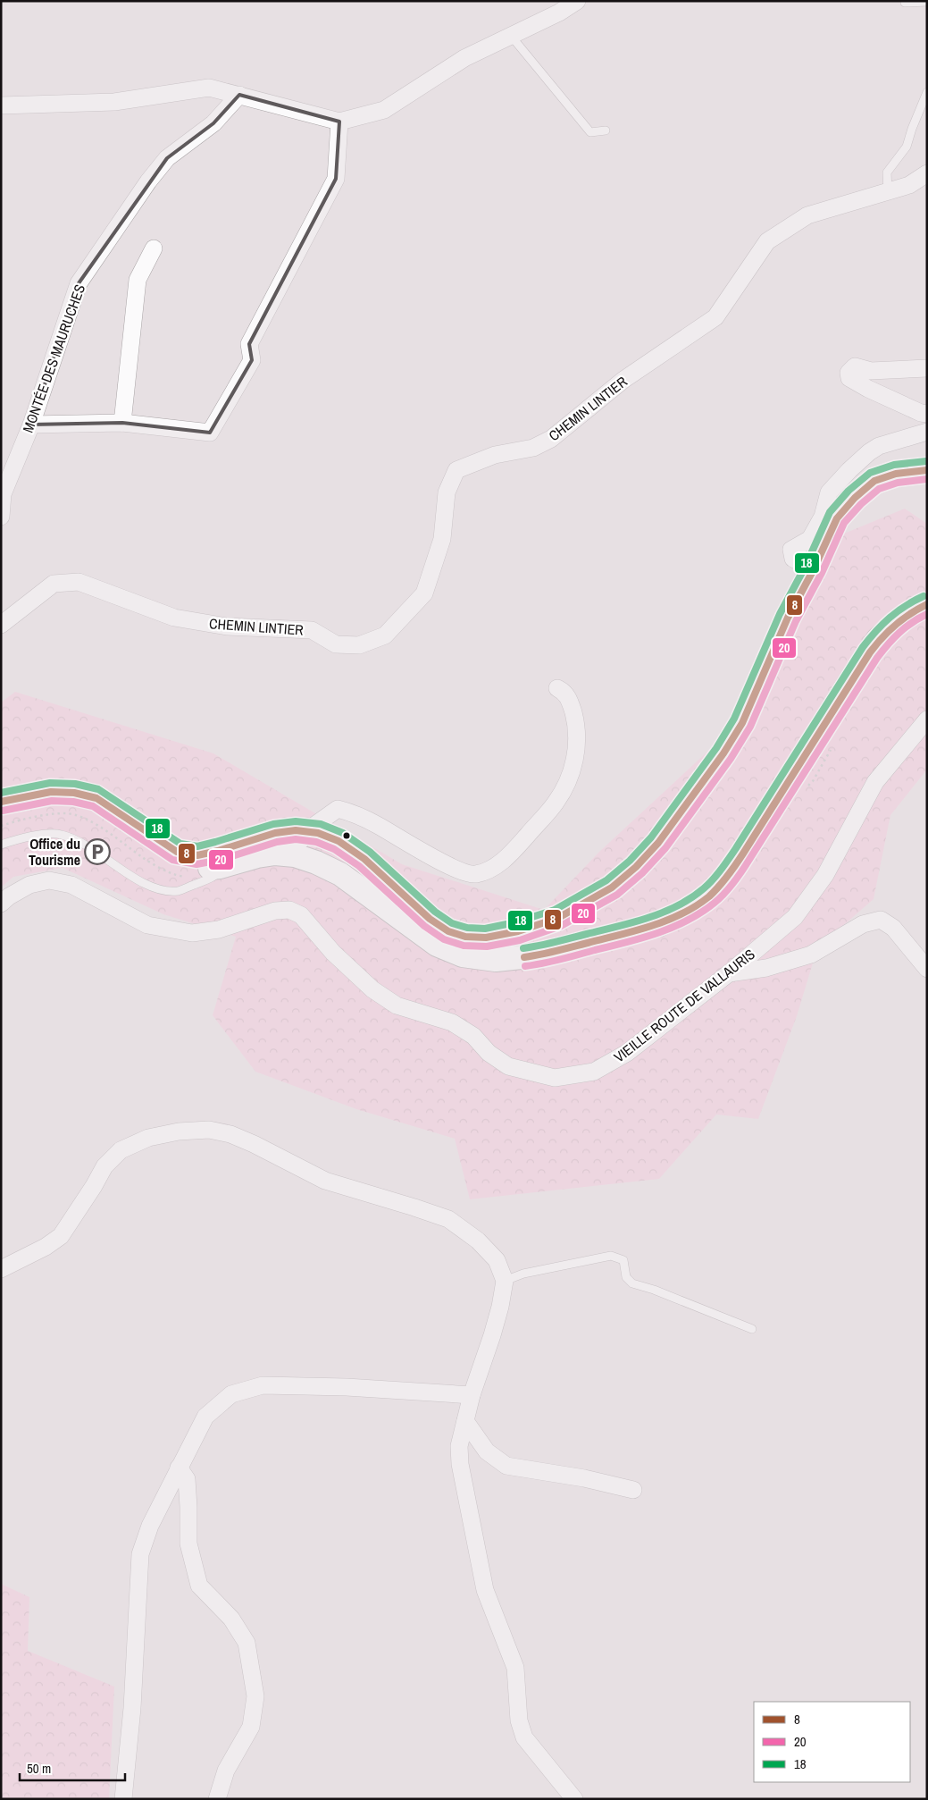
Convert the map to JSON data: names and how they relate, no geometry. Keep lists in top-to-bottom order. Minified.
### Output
{"streets":{"street":["MONTÉE DES MAURUCHES","CHEMIN LINTIER","VIEILLE ROUTE DE VALLAURIS"]},"places":{"parking":["Office du Tourisme"]},"lines":["transit line 18","transit line 8","transit line 20"],"legend":["8","20","18"],"scale_bar":"50 m"}
